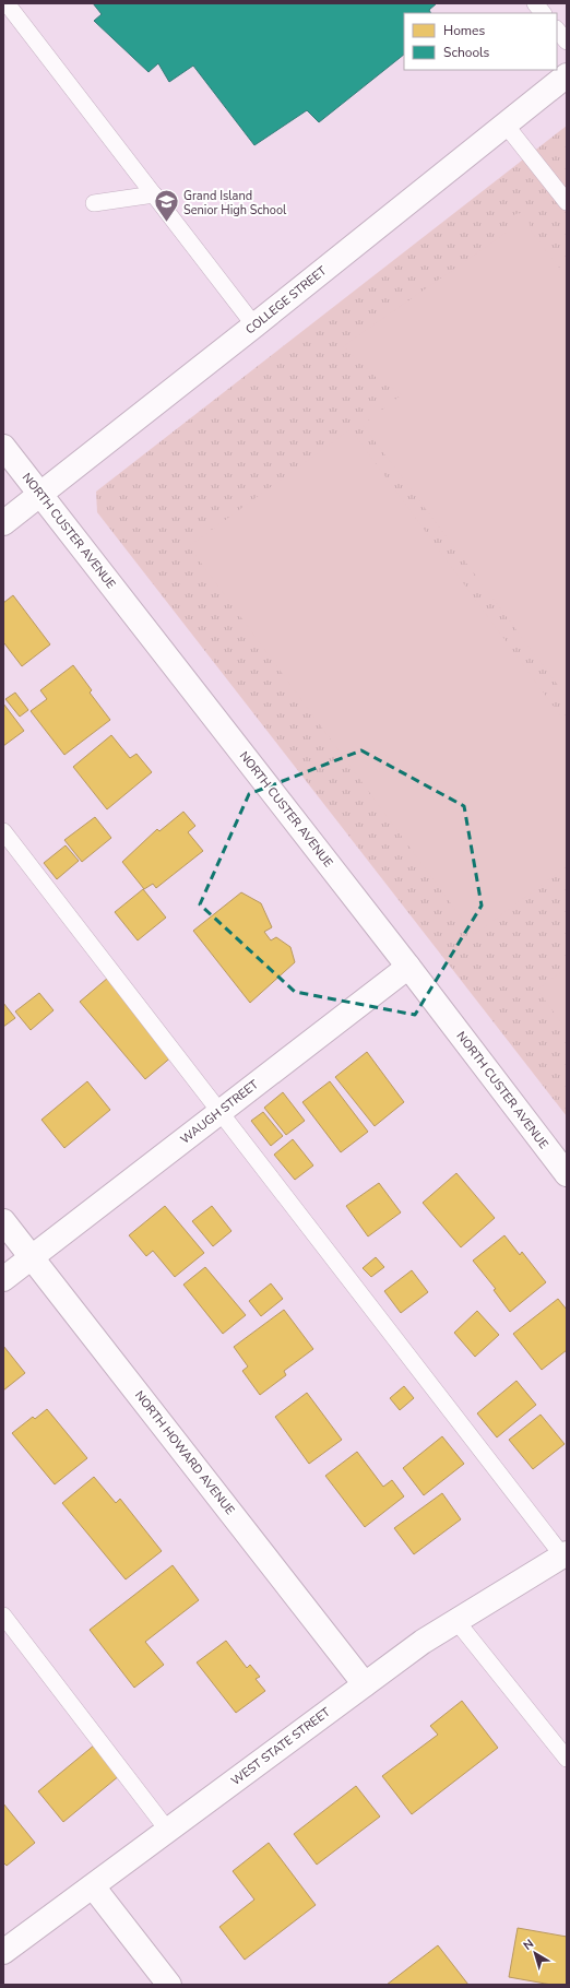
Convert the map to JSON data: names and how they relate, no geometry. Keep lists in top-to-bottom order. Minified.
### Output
{"streets":{"street":["COLLEGE STREET","NORTH CUSTER AVENUE","WAUGH STREET","NORTH HOWARD AVENUE","WEST STATE STREET"]},"crossings":[["COLLEGE STREET","NORTH CUSTER AVENUE"],["NORTH CUSTER AVENUE","WAUGH STREET"],["WAUGH STREET","NORTH HOWARD AVENUE"],["NORTH HOWARD AVENUE","WEST STATE STREET"]],"places":{"school or university":["Grand Island Senior High School"]},"legend":["Homes","Schools"],"north":"top left"}
